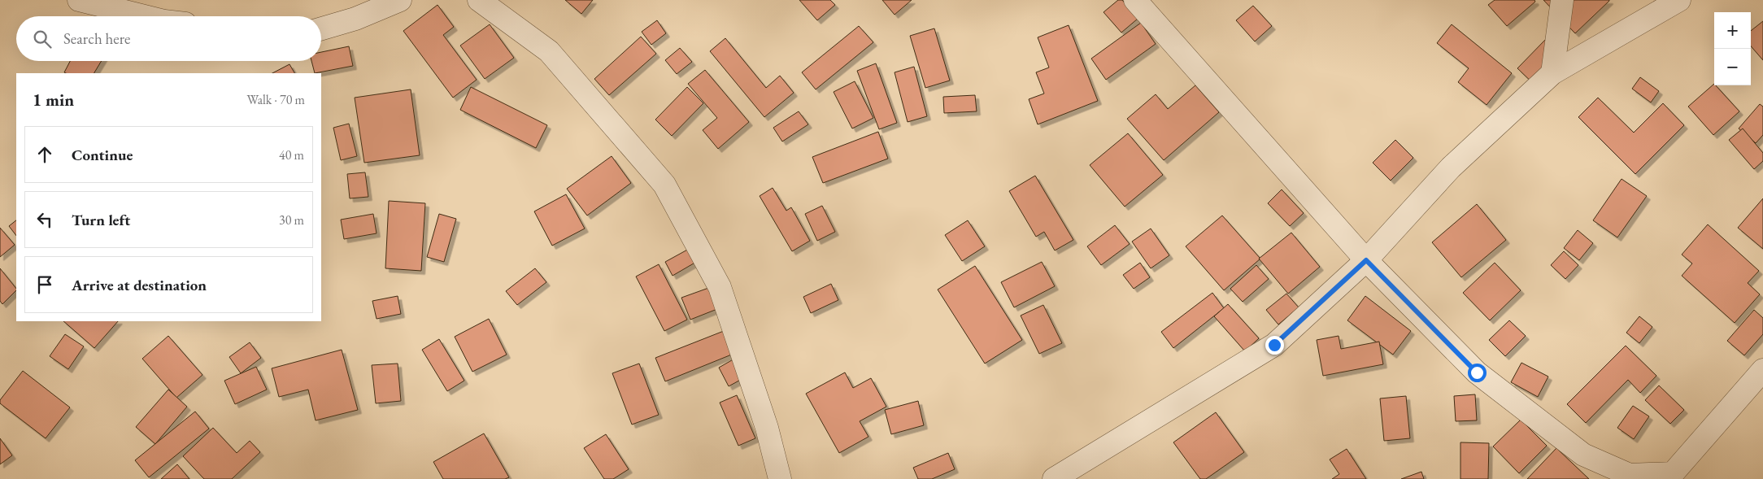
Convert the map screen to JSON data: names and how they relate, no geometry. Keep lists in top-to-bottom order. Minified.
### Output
{"page":{"map_buttons":["+","−"],"search":"Search here","heading":["1 min","Walk · 70 m"],"list":[["Continue","40 m"],["Turn left","30 m"],"Arrive at destination"]}}
